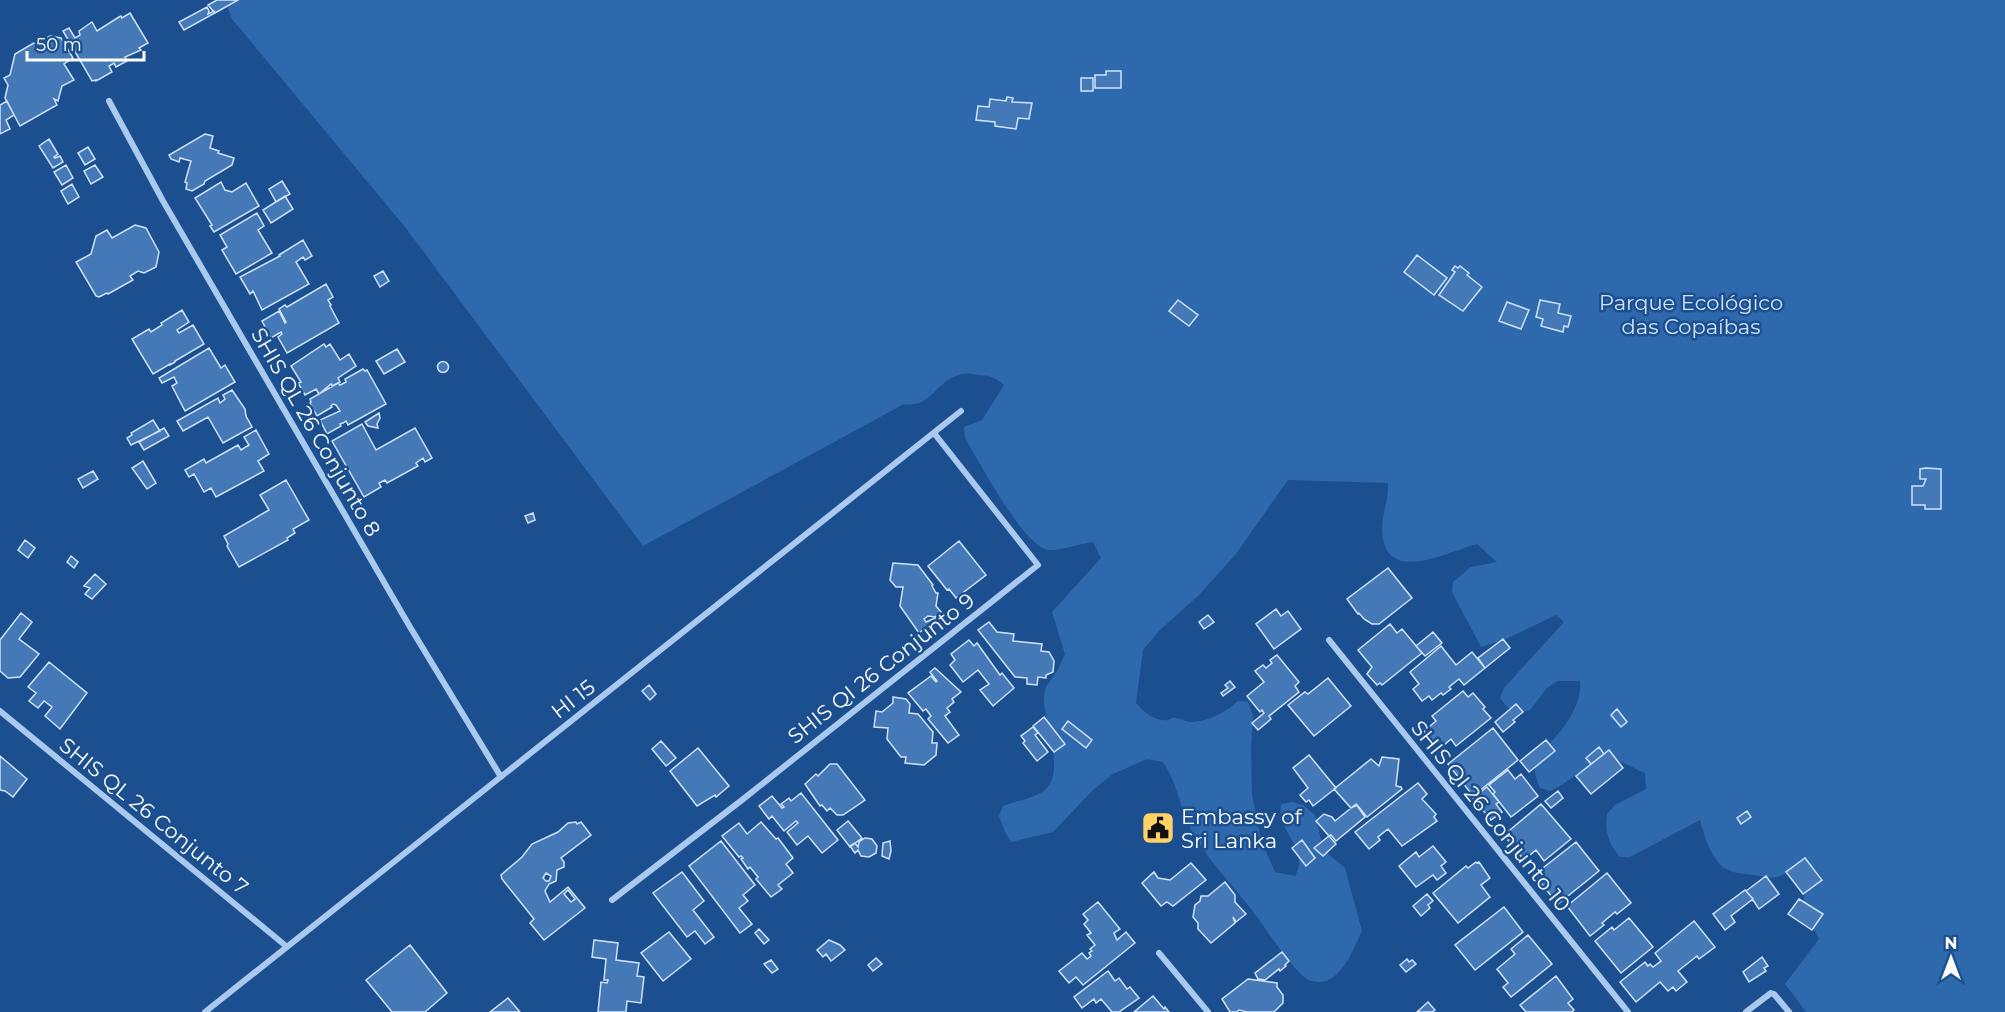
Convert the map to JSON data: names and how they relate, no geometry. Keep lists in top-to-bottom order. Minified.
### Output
{"streets":{"street":["SHIS QL 26 Conjunto 8","SHIS QI 26 Conjunto 9","HI 15","SHIS QL 26 Conjunto 7","SHIS QI 26 Conjunto 10"]},"crossings":[["SHIS QL 26 Conjunto 8","HI 15"],["SHIS QI 26 Conjunto 9","HI 15"],["HI 15","SHIS QL 26 Conjunto 7"]],"parks":["Parque Ecológico das Copaíbas"],"places":{"public building":["Embassy of Sri Lanka"]},"scale_bar":"50 m","north":"top"}
